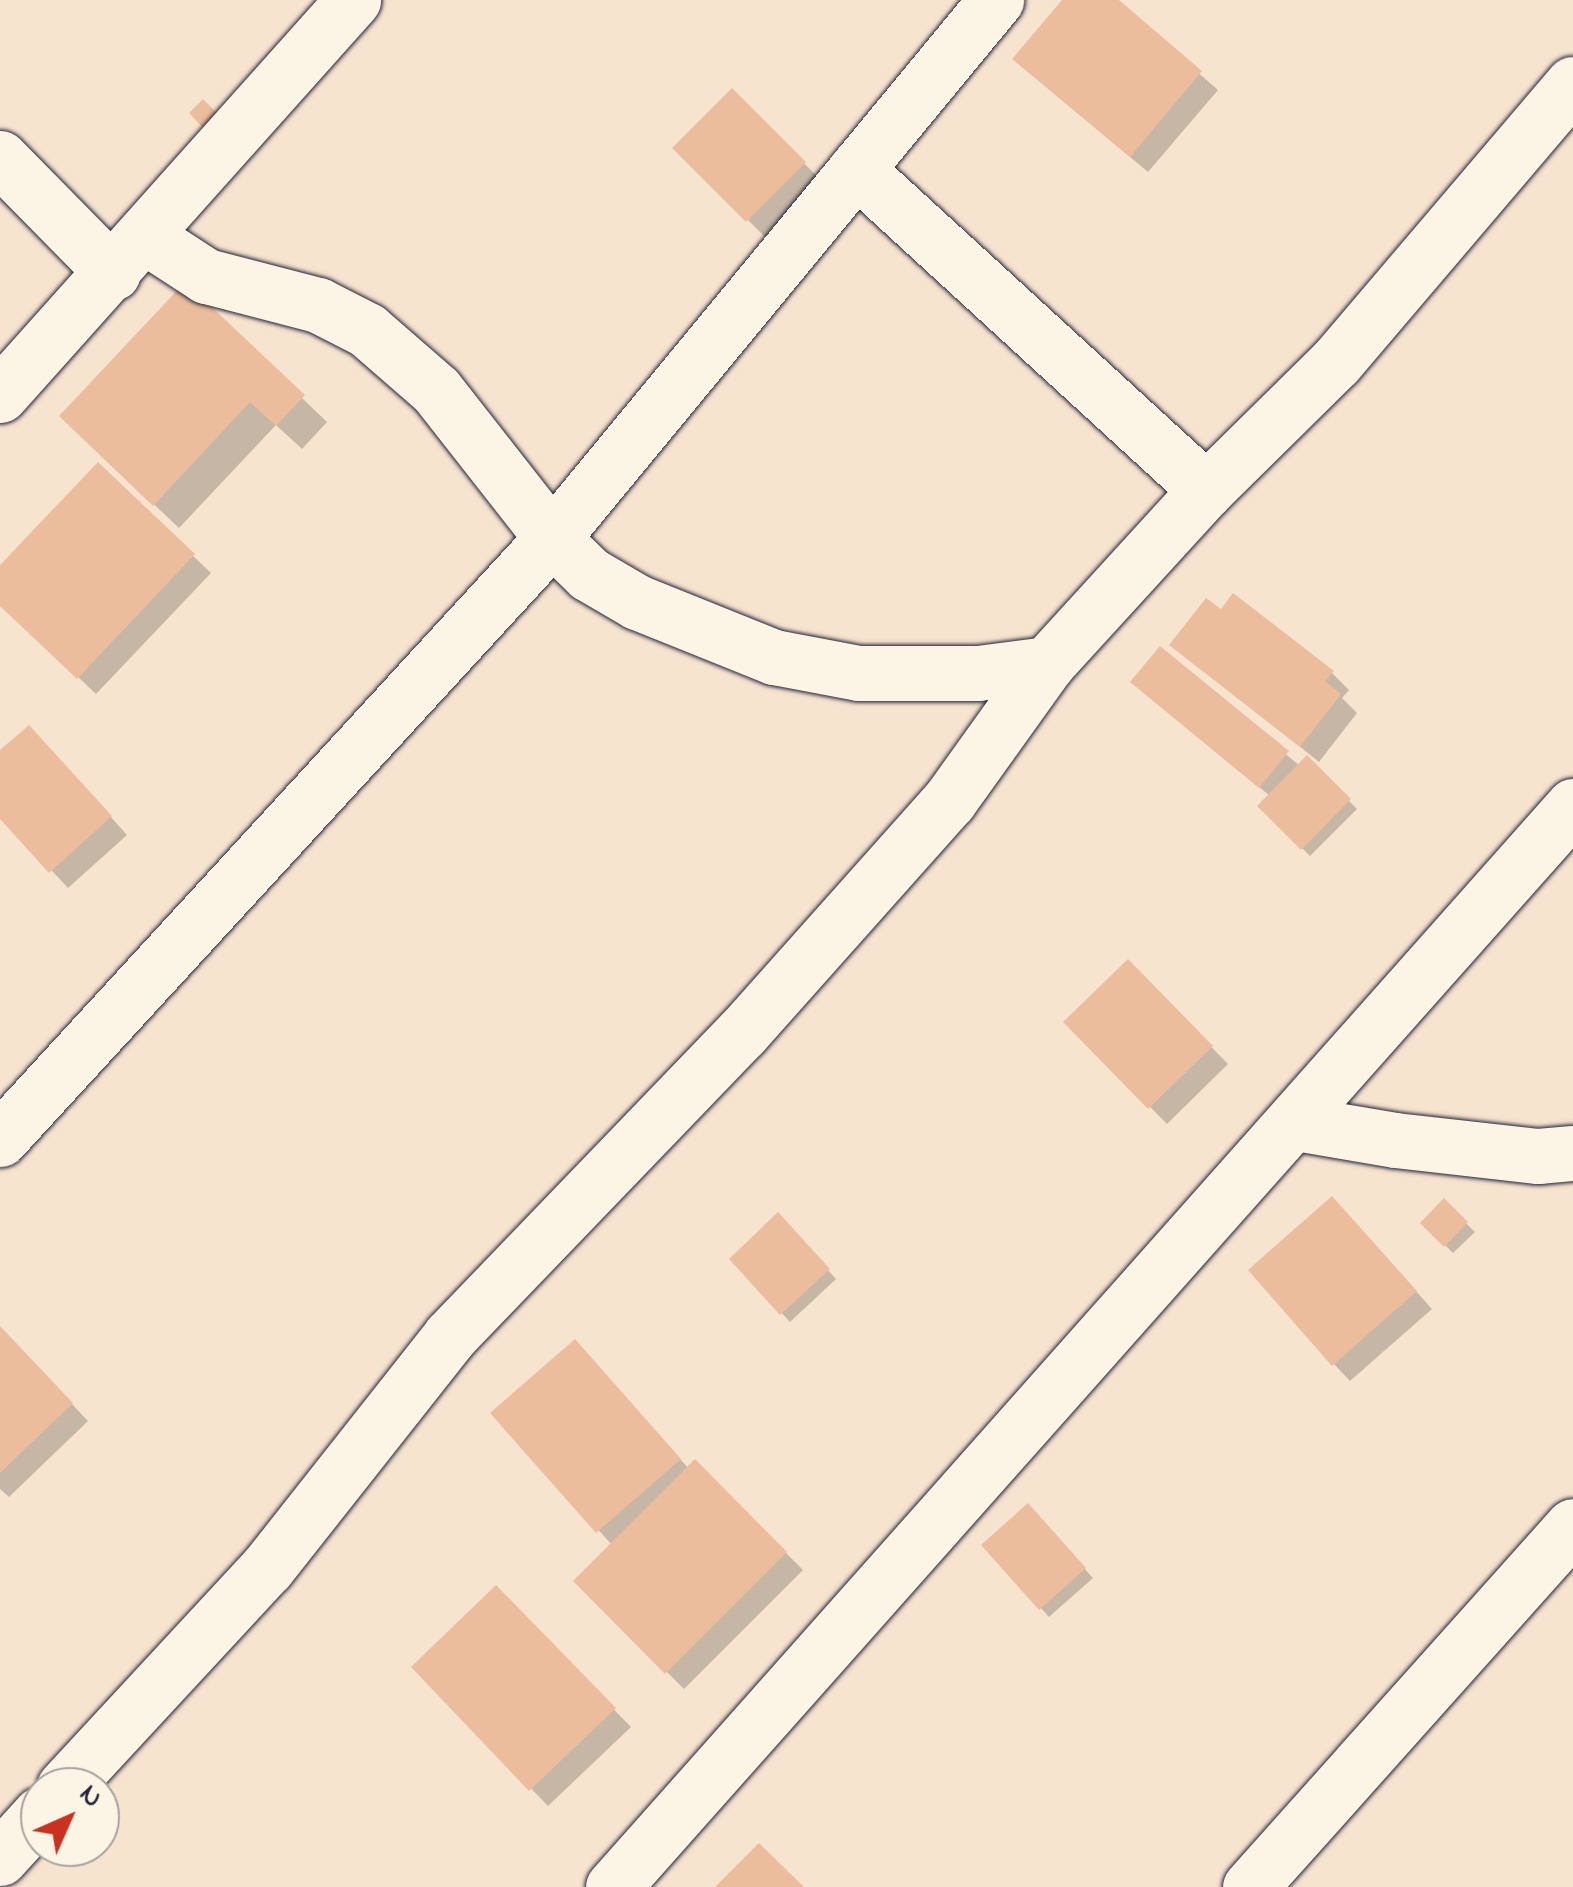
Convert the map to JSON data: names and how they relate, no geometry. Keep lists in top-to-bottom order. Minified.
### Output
{"north":"top right"}
